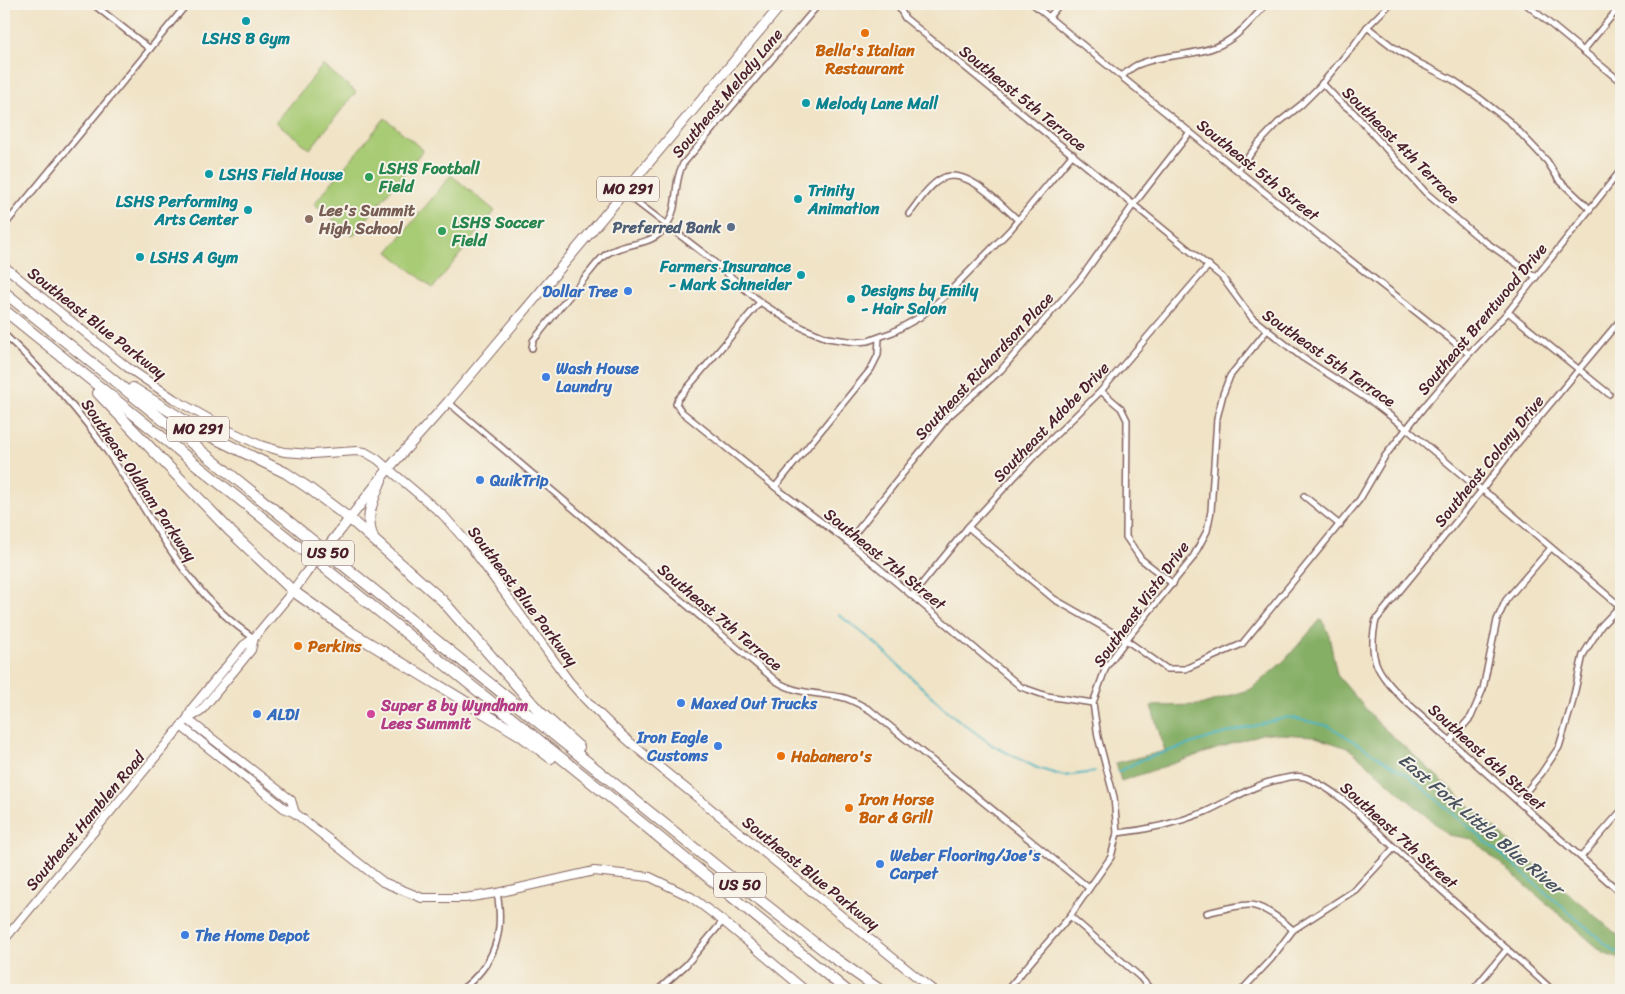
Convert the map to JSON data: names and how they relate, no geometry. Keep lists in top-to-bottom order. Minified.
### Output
{"streets":{"highway":["MO 291","US 50"],"street":["Southeast Melody Lane","Southeast 5th Terrace","Southeast 4th Terrace","Southeast 5th Street","Southeast Brentwood Drive","Southeast Blue Parkway","Southeast Richardson Place","Southeast Adobe Drive","Southeast Colony Drive","Southeast Oldham Parkway","Southeast 7th Street","Southeast Vista Drive","Southeast 7th Terrace","Southeast 6th Street","Southeast Hamblen Road"]},"crossings":[["Southeast 5th Terrace","Southeast Brentwood Drive"],["Southeast 5th Terrace","Southeast Richardson Place"],["Southeast 5th Terrace","Southeast Adobe Drive"],["Southeast 5th Terrace","Southeast Colony Drive"],["Southeast 5th Terrace","Southeast Vista Drive"],["Southeast 4th Terrace","Southeast Brentwood Drive"],["Southeast 5th Street","Southeast Brentwood Drive"],["Southeast 5th Street","Southeast Richardson Place"],["MO 291","Southeast Blue Parkway"],["MO 291","US 50"],["MO 291","Southeast 7th Terrace"],["MO 291","Southeast Hamblen Road"],["Southeast Brentwood Drive","Southeast Adobe Drive"],["Southeast Brentwood Drive","Southeast Vista Drive"],["Southeast Richardson Place","Southeast 7th Street"],["Southeast Adobe Drive","Southeast 7th Street"],["Southeast Colony Drive","Southeast 6th Street"],["Southeast Oldham Parkway","Southeast Hamblen Road"],["Southeast 7th Street","Southeast Vista Drive"],["Southeast Vista Drive","Southeast 7th Terrace"]],"water":["East Fork Little Blue River"],"places":["LSHS B Gym","Bella's Italian Restaurant","Melody Lane Mall","LSHS Field House","LSHS Football Field","Trinity Animation","LSHS Performing Arts Center","Lee's Summit High School","Preferred Bank","LSHS Soccer Field","LSHS A Gym","Farmers Insurance - Mark Schneider","Dollar Tree","Designs by Emily - Hair Salon","Wash House Laundry","QuikTrip","Perkins","Maxed Out Trucks","ALDI","Super 8 by Wyndham Lees Summit","Iron Eagle Customs","Habanero's","Iron Horse Bar & Grill","Weber Flooring/Joe's Carpet","The Home Depot"]}
